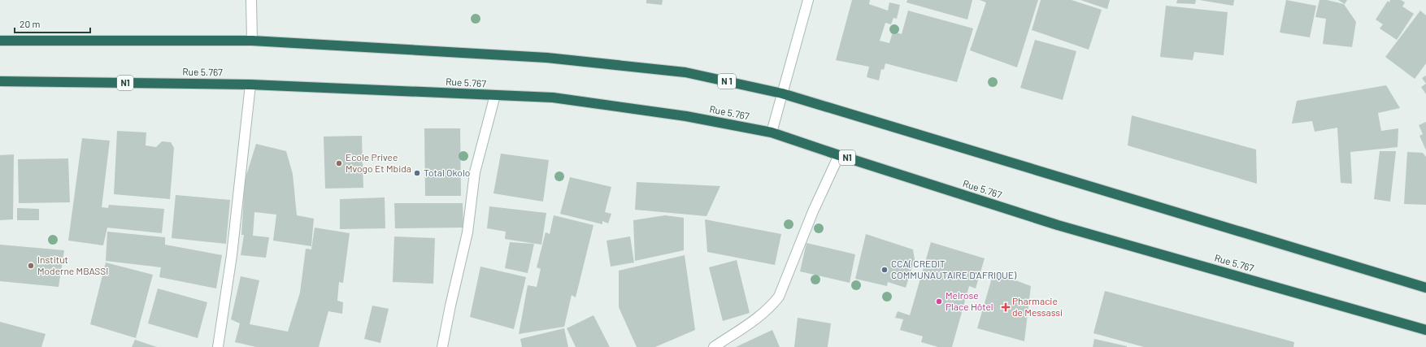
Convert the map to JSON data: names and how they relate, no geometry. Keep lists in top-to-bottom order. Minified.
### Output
{"streets":{"highway":["Rue 5.767","N 1","N1"]},"places":{"other":["Ecole Privee Mvogo Et Mbida","Total Okolo","Institut Moderne MBASSI","CCA( CREDIT COMMUNAUTAIRE D'AFRIQUE)","Melrose Place Hôtel"],"health":["Pharmacie de Messassi"]},"scale_bar":"20 m"}
